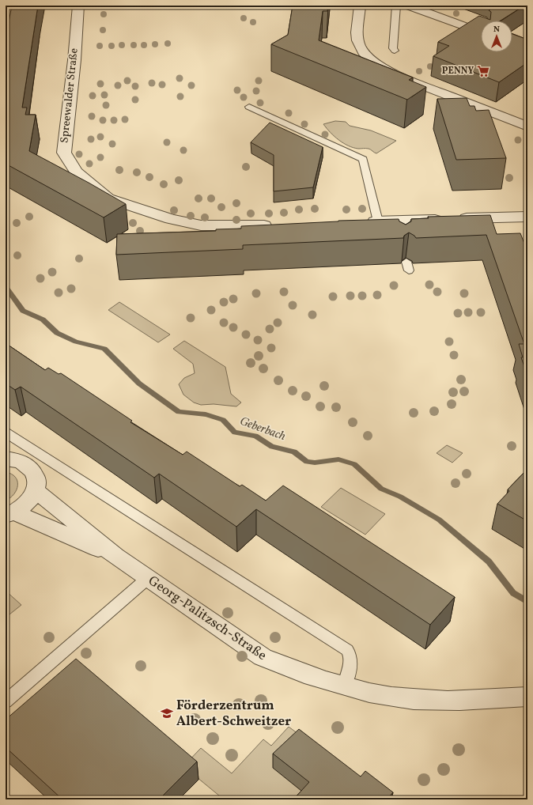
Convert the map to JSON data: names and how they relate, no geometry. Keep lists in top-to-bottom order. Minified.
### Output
{"streets":{"street":["Spreewalder Straße","Georg-Palitzsch-Straße"]},"water":["Geberbach"],"places":{"supermarket":["PENNY"],"school or university":["Förderzentrum Albert-Schweitzer"]},"north":"top"}
